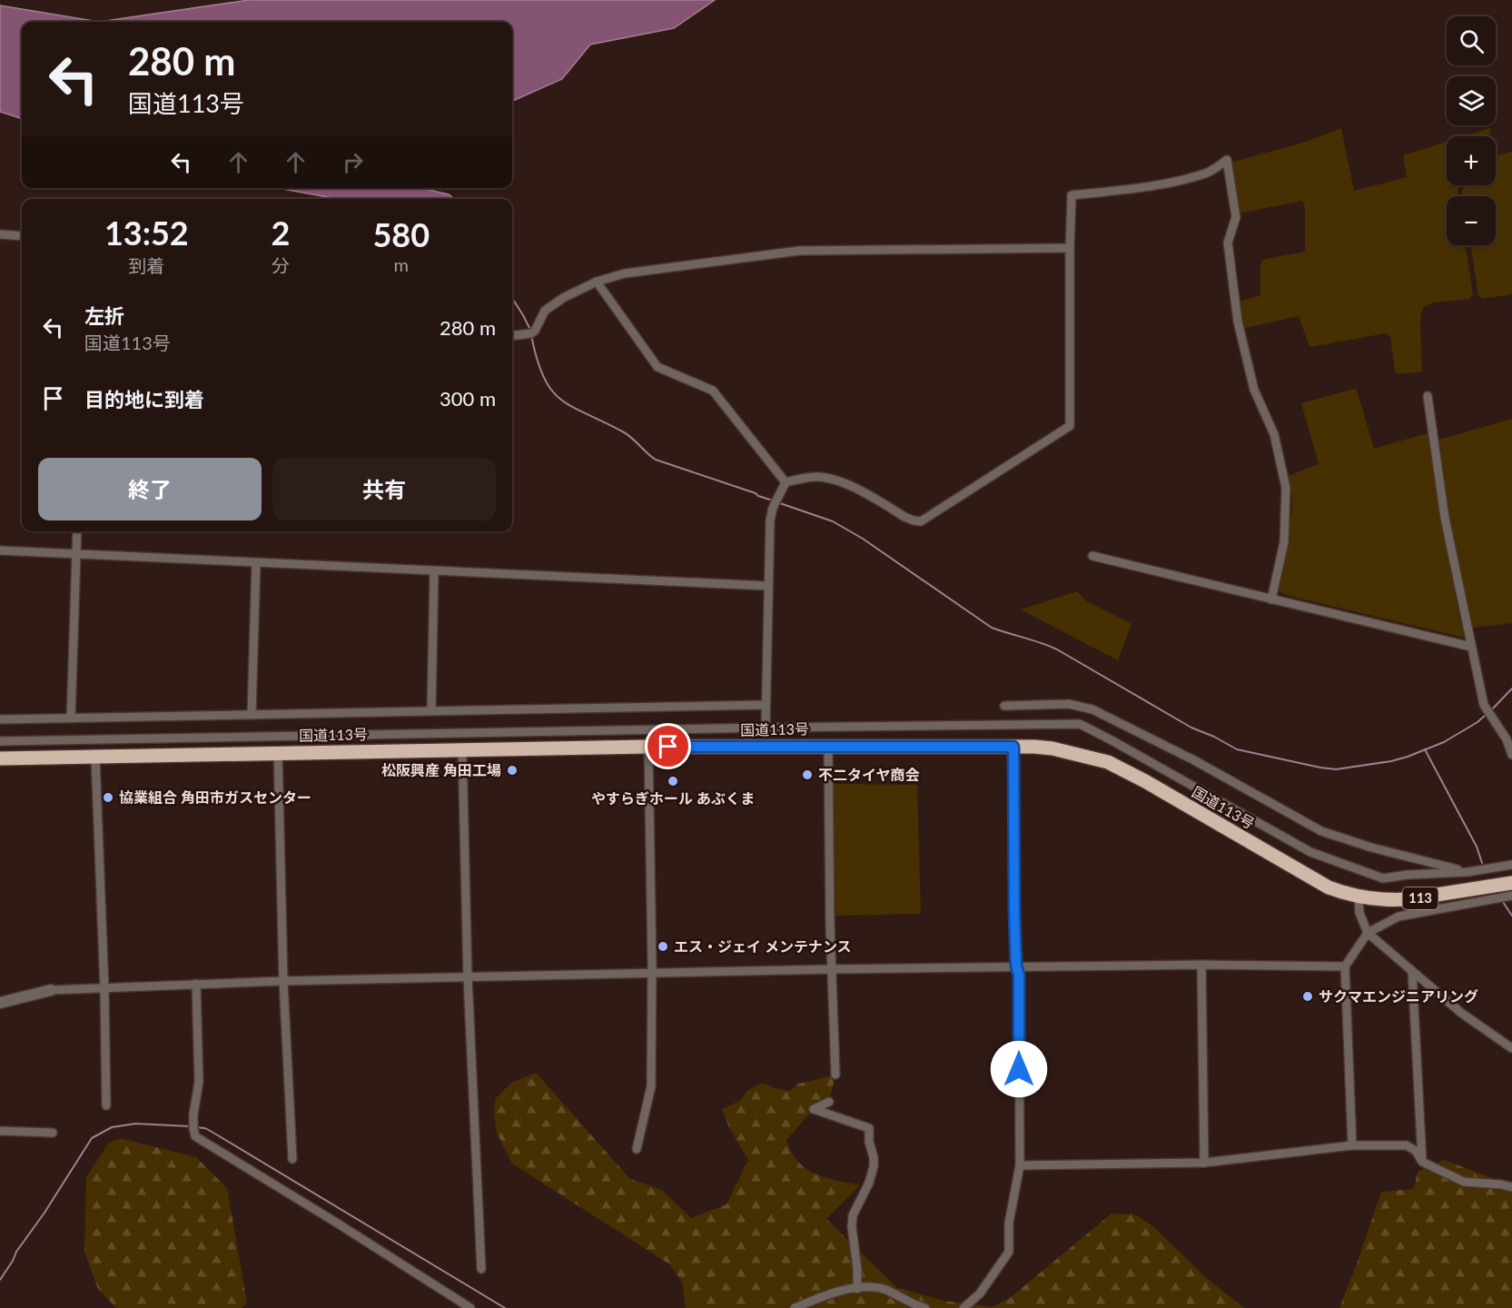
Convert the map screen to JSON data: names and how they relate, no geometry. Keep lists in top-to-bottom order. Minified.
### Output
{"streets":{"highway":["国道113号","113"]},"places":["松阪興産 角田工場","不二タイヤ商会","やすらぎホール あぶくま","協業組合 角田市ガスセンター","エス・ジェイ メンテナンス","サクマエンジニアリング"],"page":{"map_buttons":["+","−"],"turn":["280 m","国道113号"],"eta":["13:52","到着","2","分","580","m"],"list":[{"name":"左折","note":"国道113号","value":"280 m"},{"name":"目的地に到着","value":"300 m"}],"buttons":["終了","共有"]}}
